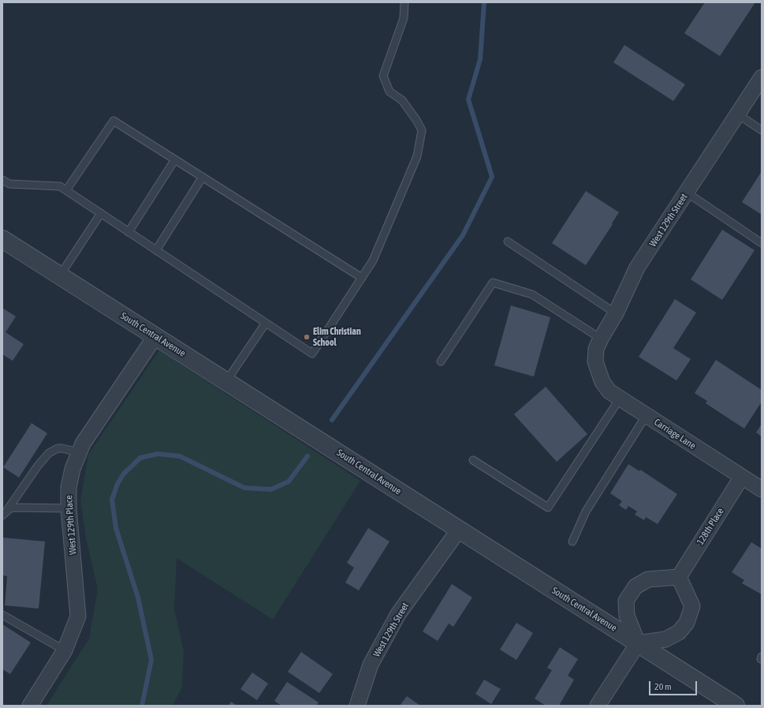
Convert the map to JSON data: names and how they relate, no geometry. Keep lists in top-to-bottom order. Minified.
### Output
{"streets":{"street":["West 129th Street","South Central Avenue","Carriage Lane","West 129th Place","128th Place"]},"crossings":[["West 129th Street","South Central Avenue"],["West 129th Street","Carriage Lane"],["South Central Avenue","West 129th Place"],["South Central Avenue","128th Place"],["Carriage Lane","128th Place"]],"places":["Elim Christian School"],"scale_bar":"20 m"}
